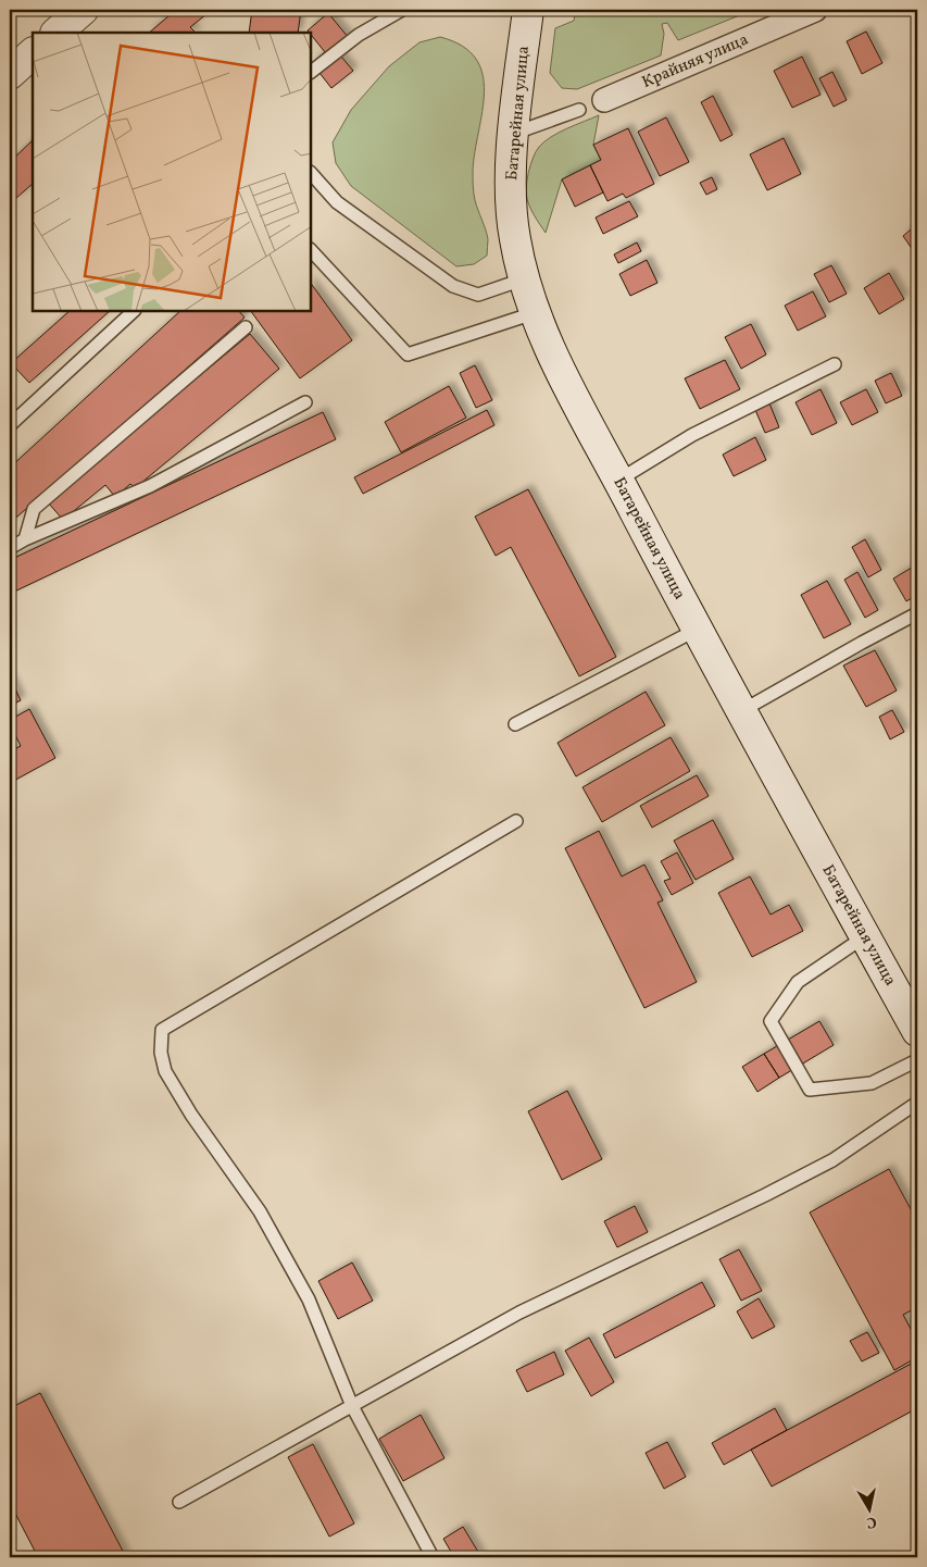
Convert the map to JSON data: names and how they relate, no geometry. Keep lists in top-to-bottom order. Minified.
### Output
{"streets":{"main road":["Батарейная улица"],"street":["Крайняя улица"]},"north":"bottom"}
